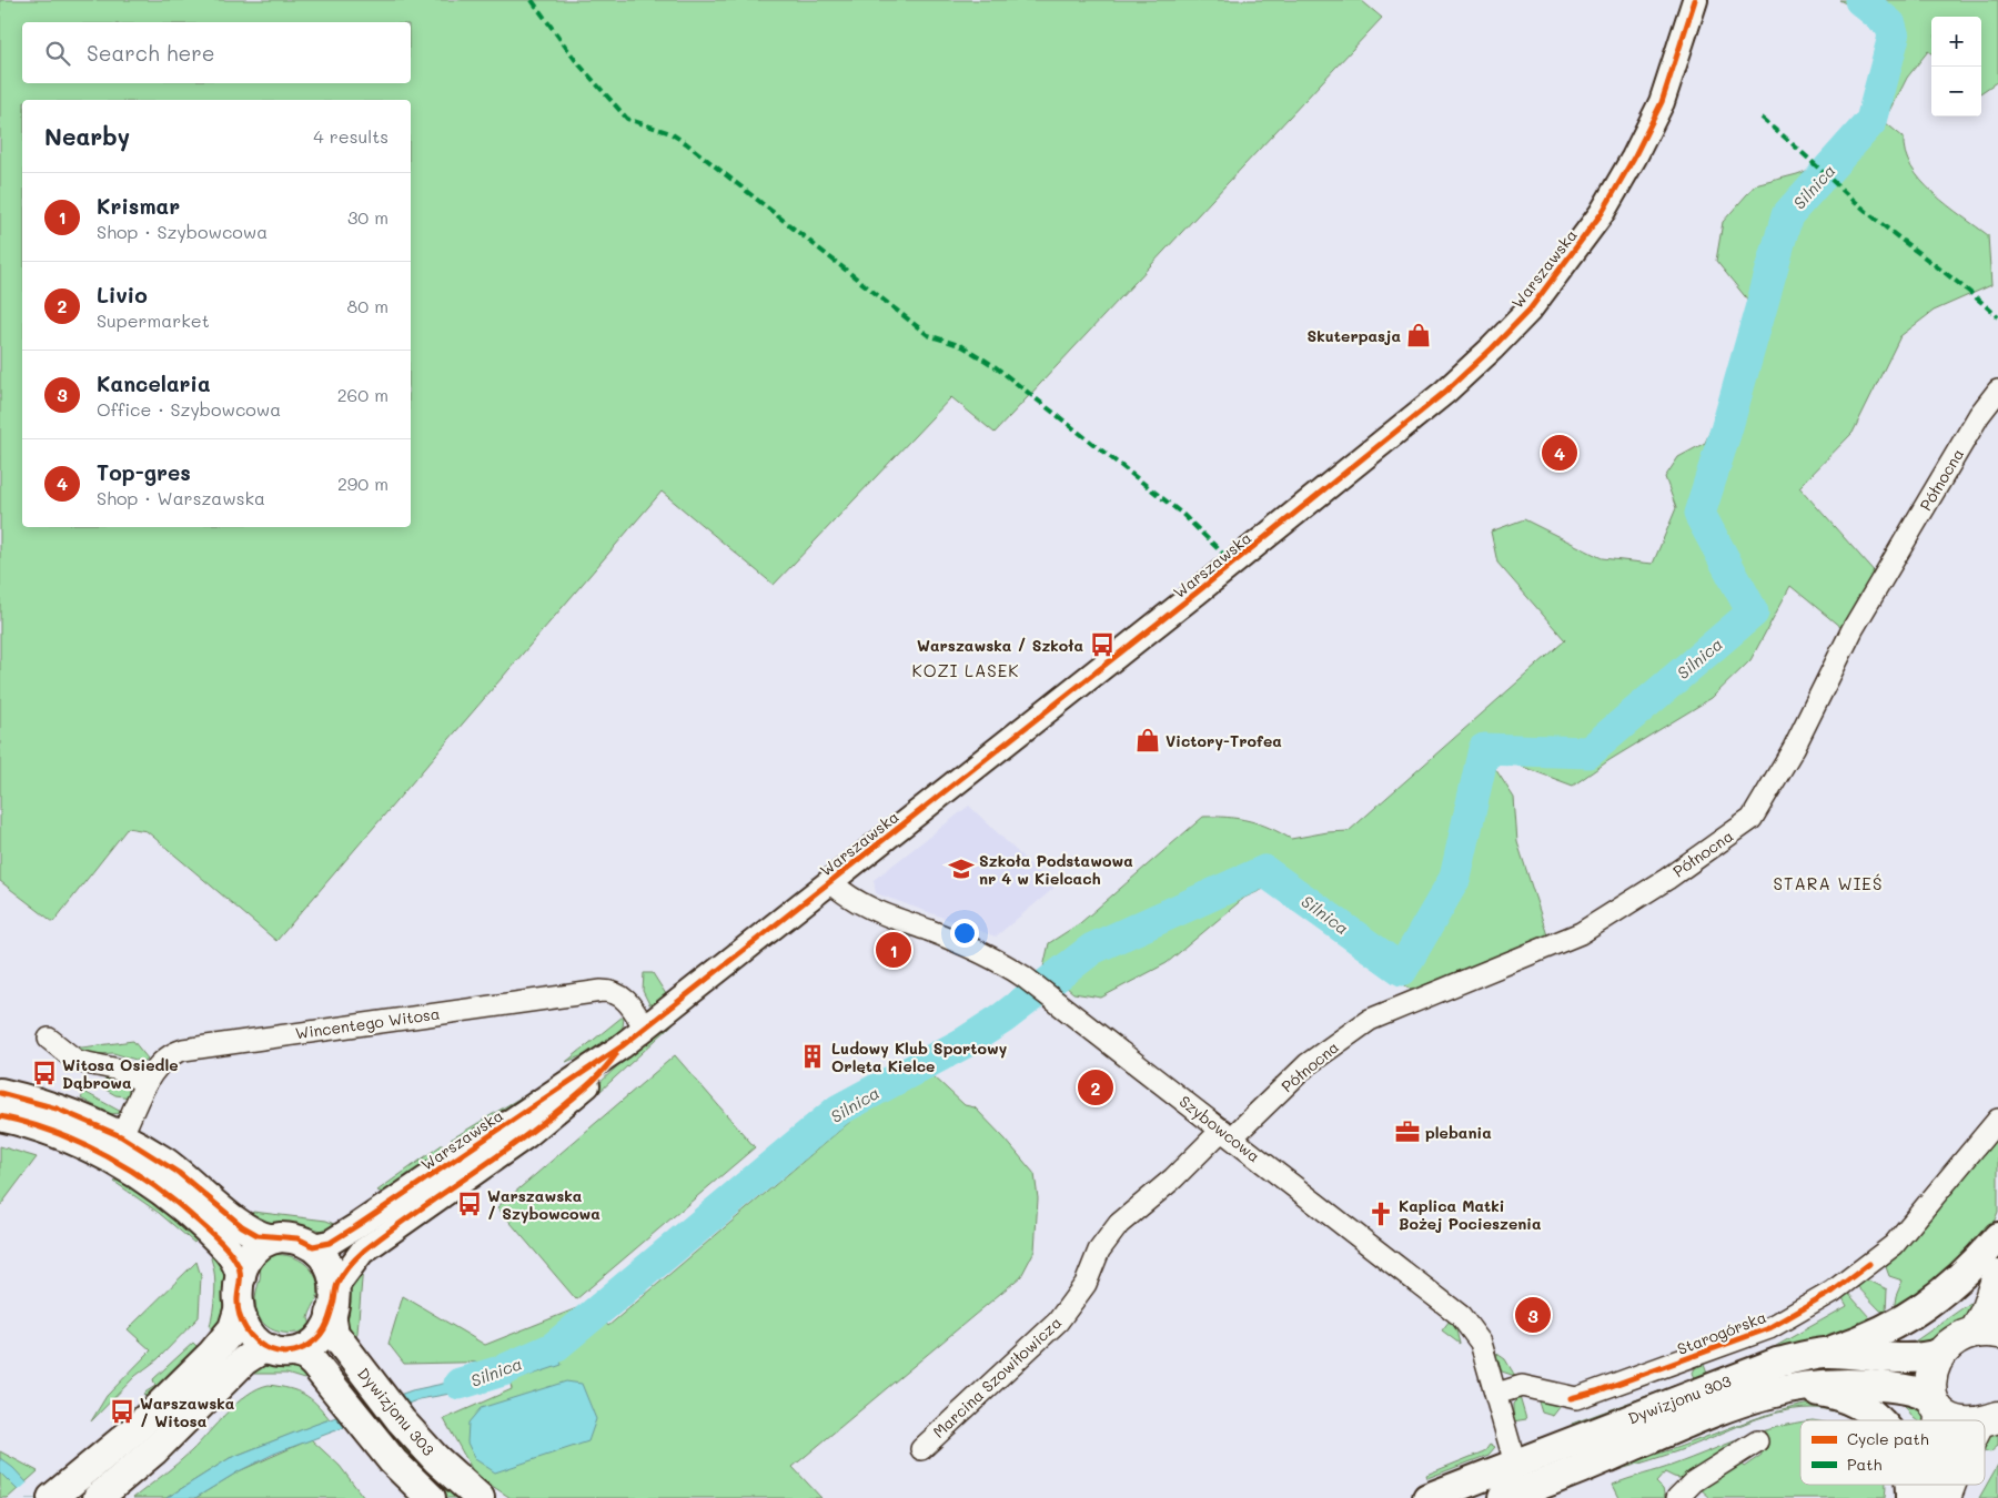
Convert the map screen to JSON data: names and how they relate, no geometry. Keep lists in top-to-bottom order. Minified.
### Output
{"streets":{"main road":["Dywizjonu 303"],"street":["Warszawska","Północna","Wincentego Witosa","Szybowcowa","Starogórska","Marcina Szowiłowicza"]},"crossings":[["Warszawska","Wincentego Witosa"],["Warszawska","Szybowcowa"],["Warszawska","Dywizjonu 303"],["Północna","Szybowcowa"],["Północna","Marcina Szowiłowicza"],["Szybowcowa","Starogórska"],["Szybowcowa","Marcina Szowiłowicza"],["Szybowcowa","Dywizjonu 303"]],"districts":["KOZI LASEK","STARA WIEŚ"],"water":["Silnica"],"places":{"shop":["Skuterpasja","Victory-Trofea"],"bus stop":["Warszawska / Szkoła","Witosa Osiedle Dąbrowa","Warszawska / Szybowcowa","Warszawska / Witosa"],"school or university":["Szkoła Podstawowa nr 4 w Kielcach"],"building":["Ludowy Klub Sportowy Orlęta Kielce"],"office":["plebania"],"church":["Kaplica Matki Bożej Pocieszenia"]},"legend":["Cycle path","Path"],"page":{"map_buttons":["+","−"],"search":"Search here","heading":["Nearby","4 results"],"list":[{"mark":"1","name":"Krismar","note":"Shop · Szybowcowa","value":"30 m"},{"mark":"2","name":"Livio","note":"Supermarket","value":"80 m"},{"mark":"3","name":"Kancelaria","note":"Office · Szybowcowa","value":"260 m"},{"mark":"4","name":"Top-gres","note":"Shop · Warszawska","value":"290 m"}],"pins":["4","1","2","3"]}}
